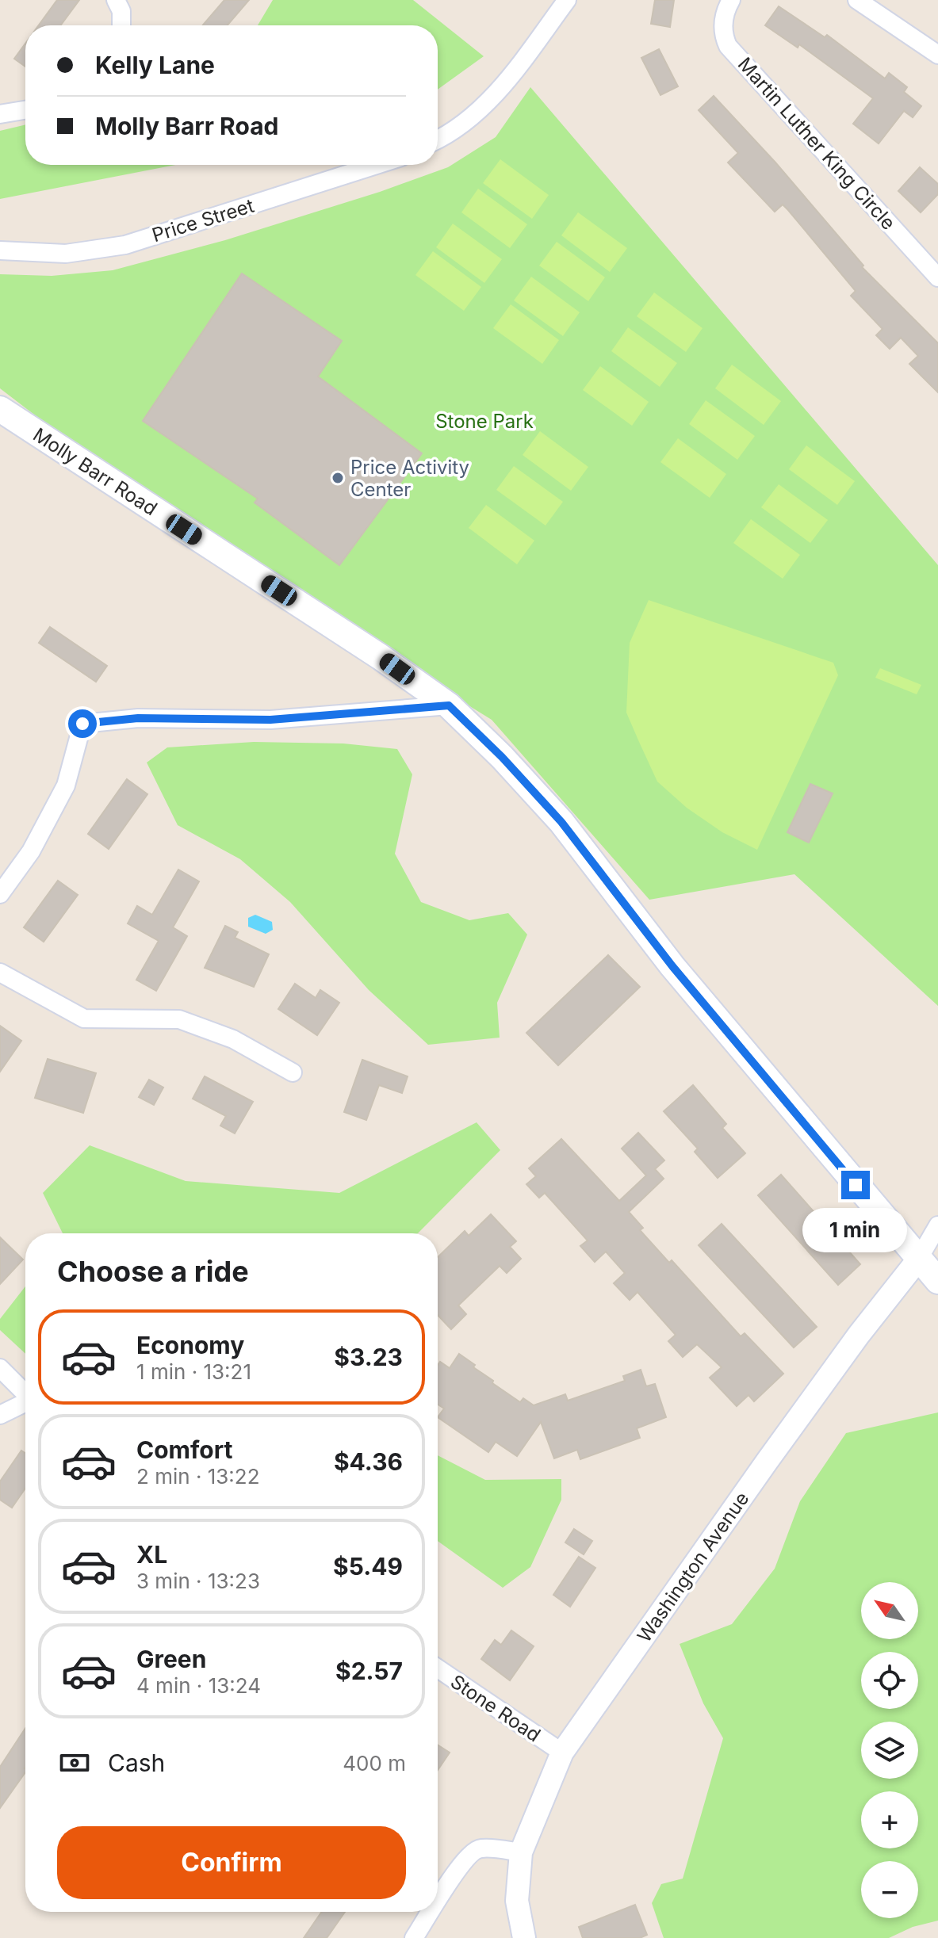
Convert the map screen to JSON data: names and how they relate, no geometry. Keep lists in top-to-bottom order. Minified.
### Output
{"streets":{"main road":["Molly Barr Road"],"street":["Martin Luther King Circle","Price Street","Washington Avenue","Stone Road"]},"crossings":[["Molly Barr Road","Washington Avenue"],["Washington Avenue","Stone Road"]],"parks":["Stone Park"],"places":["Price Activity Center"],"north":"top left","page":{"banner":["Kelly Lane","Molly Barr Road"],"bubble":"1 min","heading":"Choose a ride","list":[{"name":"Economy","note":"1 min · 13:21","value":"$3.23"},{"name":"Comfort","note":"2 min · 13:22","value":"$4.36"},{"name":"XL","note":"3 min · 13:23","value":"$5.49"},{"name":"Green","note":"4 min · 13:24","value":"$2.57"}],"map_buttons":["+","−"],"pay":["Cash","400 m"],"buttons":"Confirm"}}
